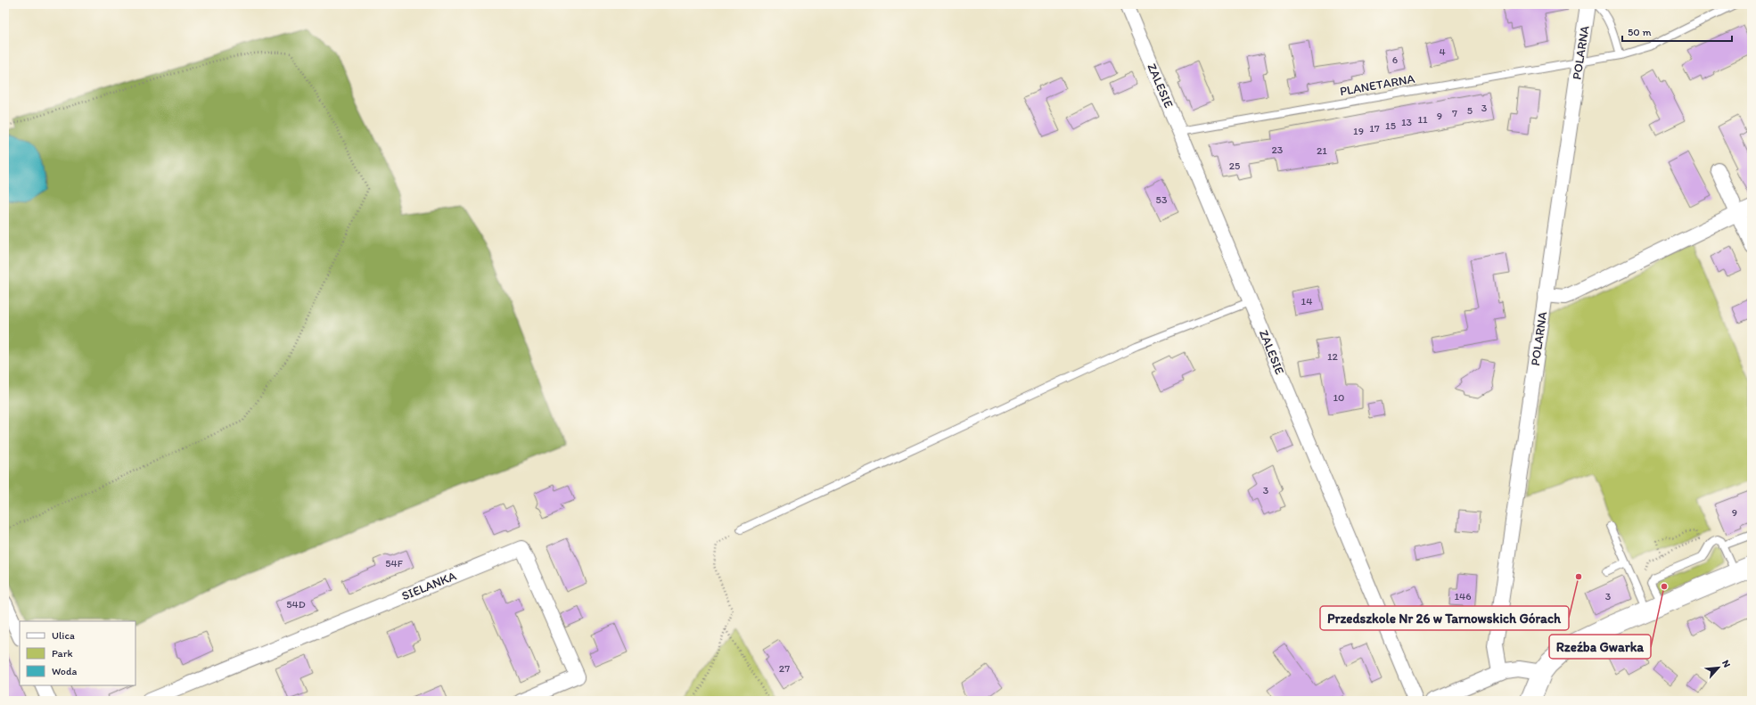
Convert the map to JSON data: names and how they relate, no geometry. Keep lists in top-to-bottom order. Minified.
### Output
{"streets":{"street":["POLARNA","ZALESIE","SIELANKA"],"lane":["PLANETARNA"]},"crossings":[["POLARNA","PLANETARNA"],["PLANETARNA","ZALESIE"]],"places":["Przedszkole Nr 26 w Tarnowskich Górach","Rzeźba Gwarka"],"house_numbers":["4","6","3","5","7","9","11","13","15","17","19","23","21","25","53","14","12","10","3","9","54F","146","3","54D","27"],"legend":["Ulica","Park","Woda"],"scale_bar":"50 m","north":"top right"}
